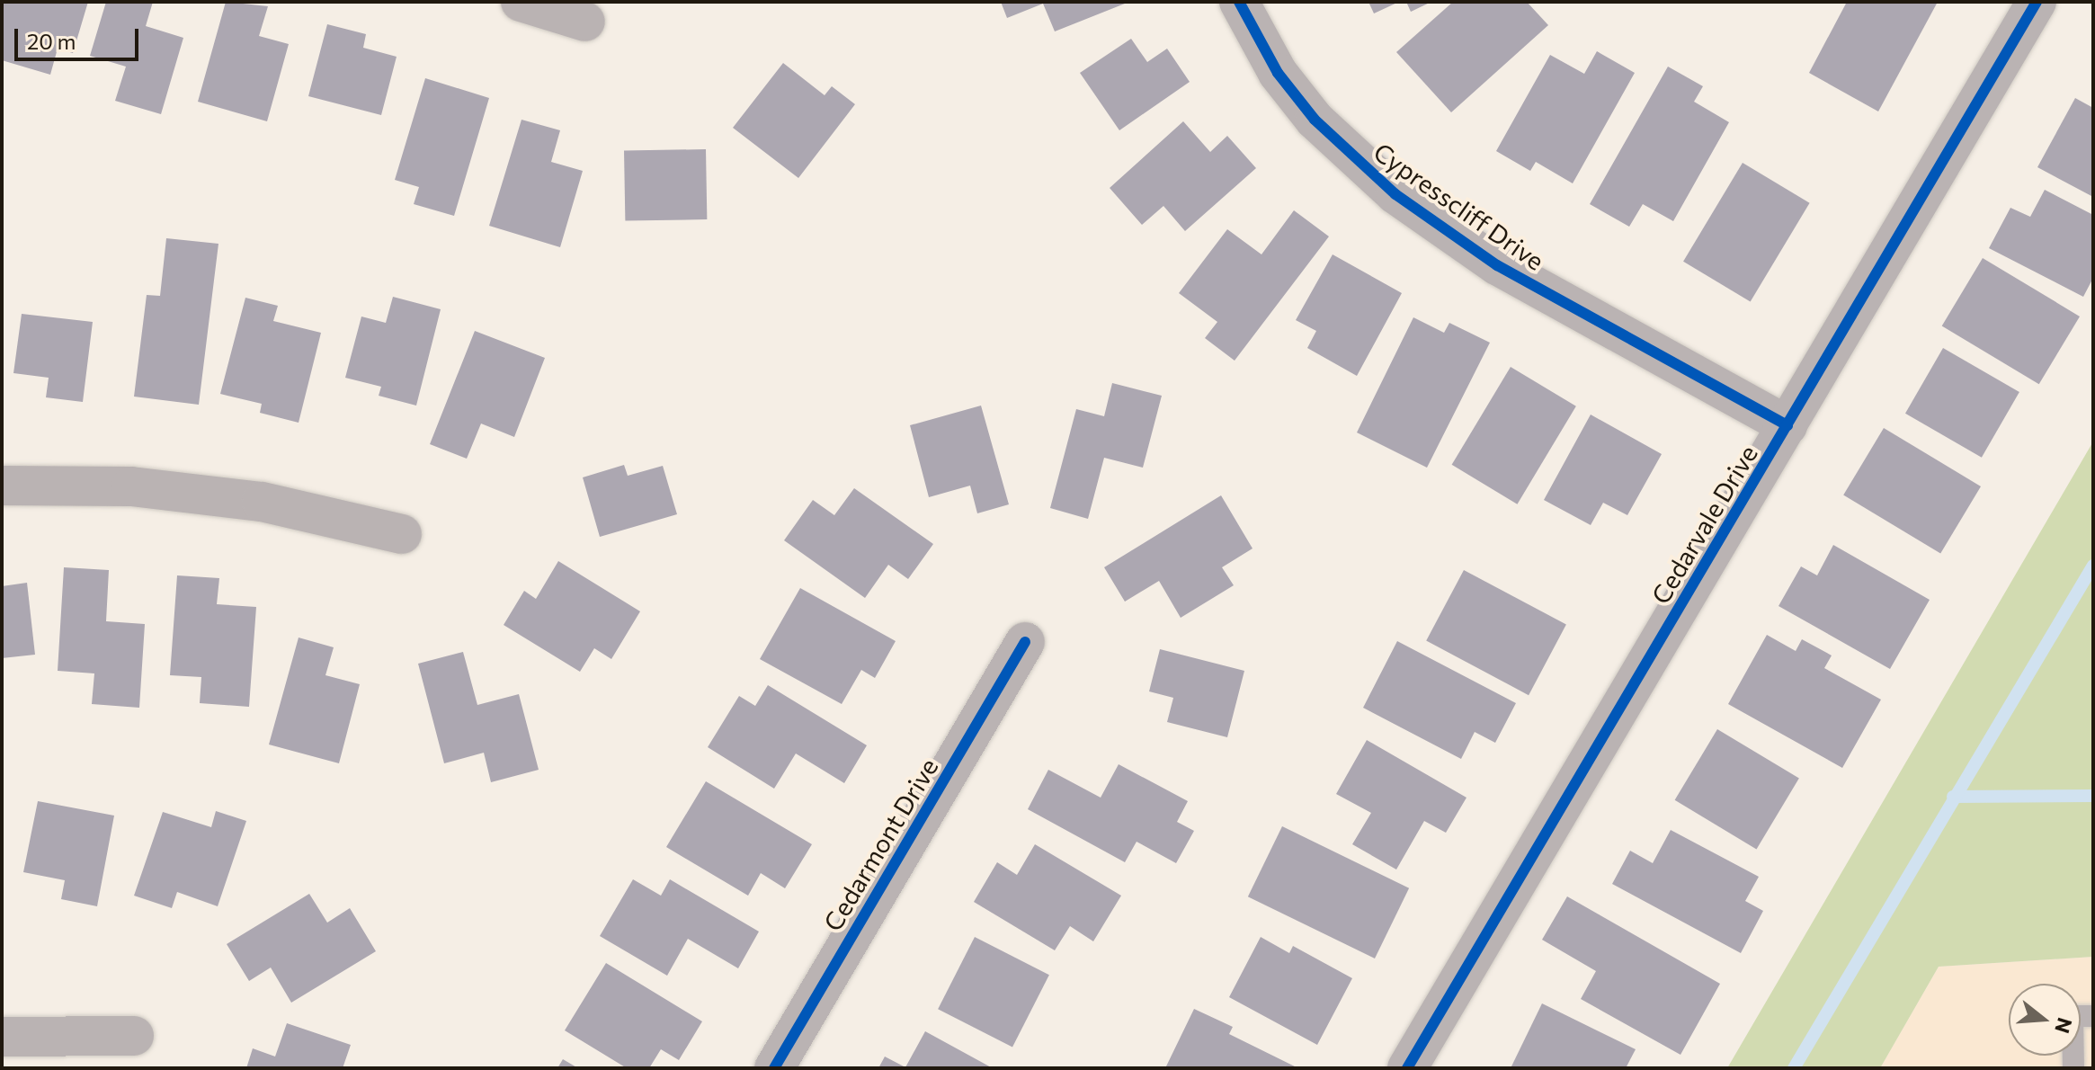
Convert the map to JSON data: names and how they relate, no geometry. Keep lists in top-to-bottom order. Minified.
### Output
{"streets":{"street":["Cypresscliff Drive","Cedarvale Drive","Cedarmont Drive"]},"crossings":[["Cypresscliff Drive","Cedarvale Drive"]],"scale_bar":"20 m","north":"right"}
